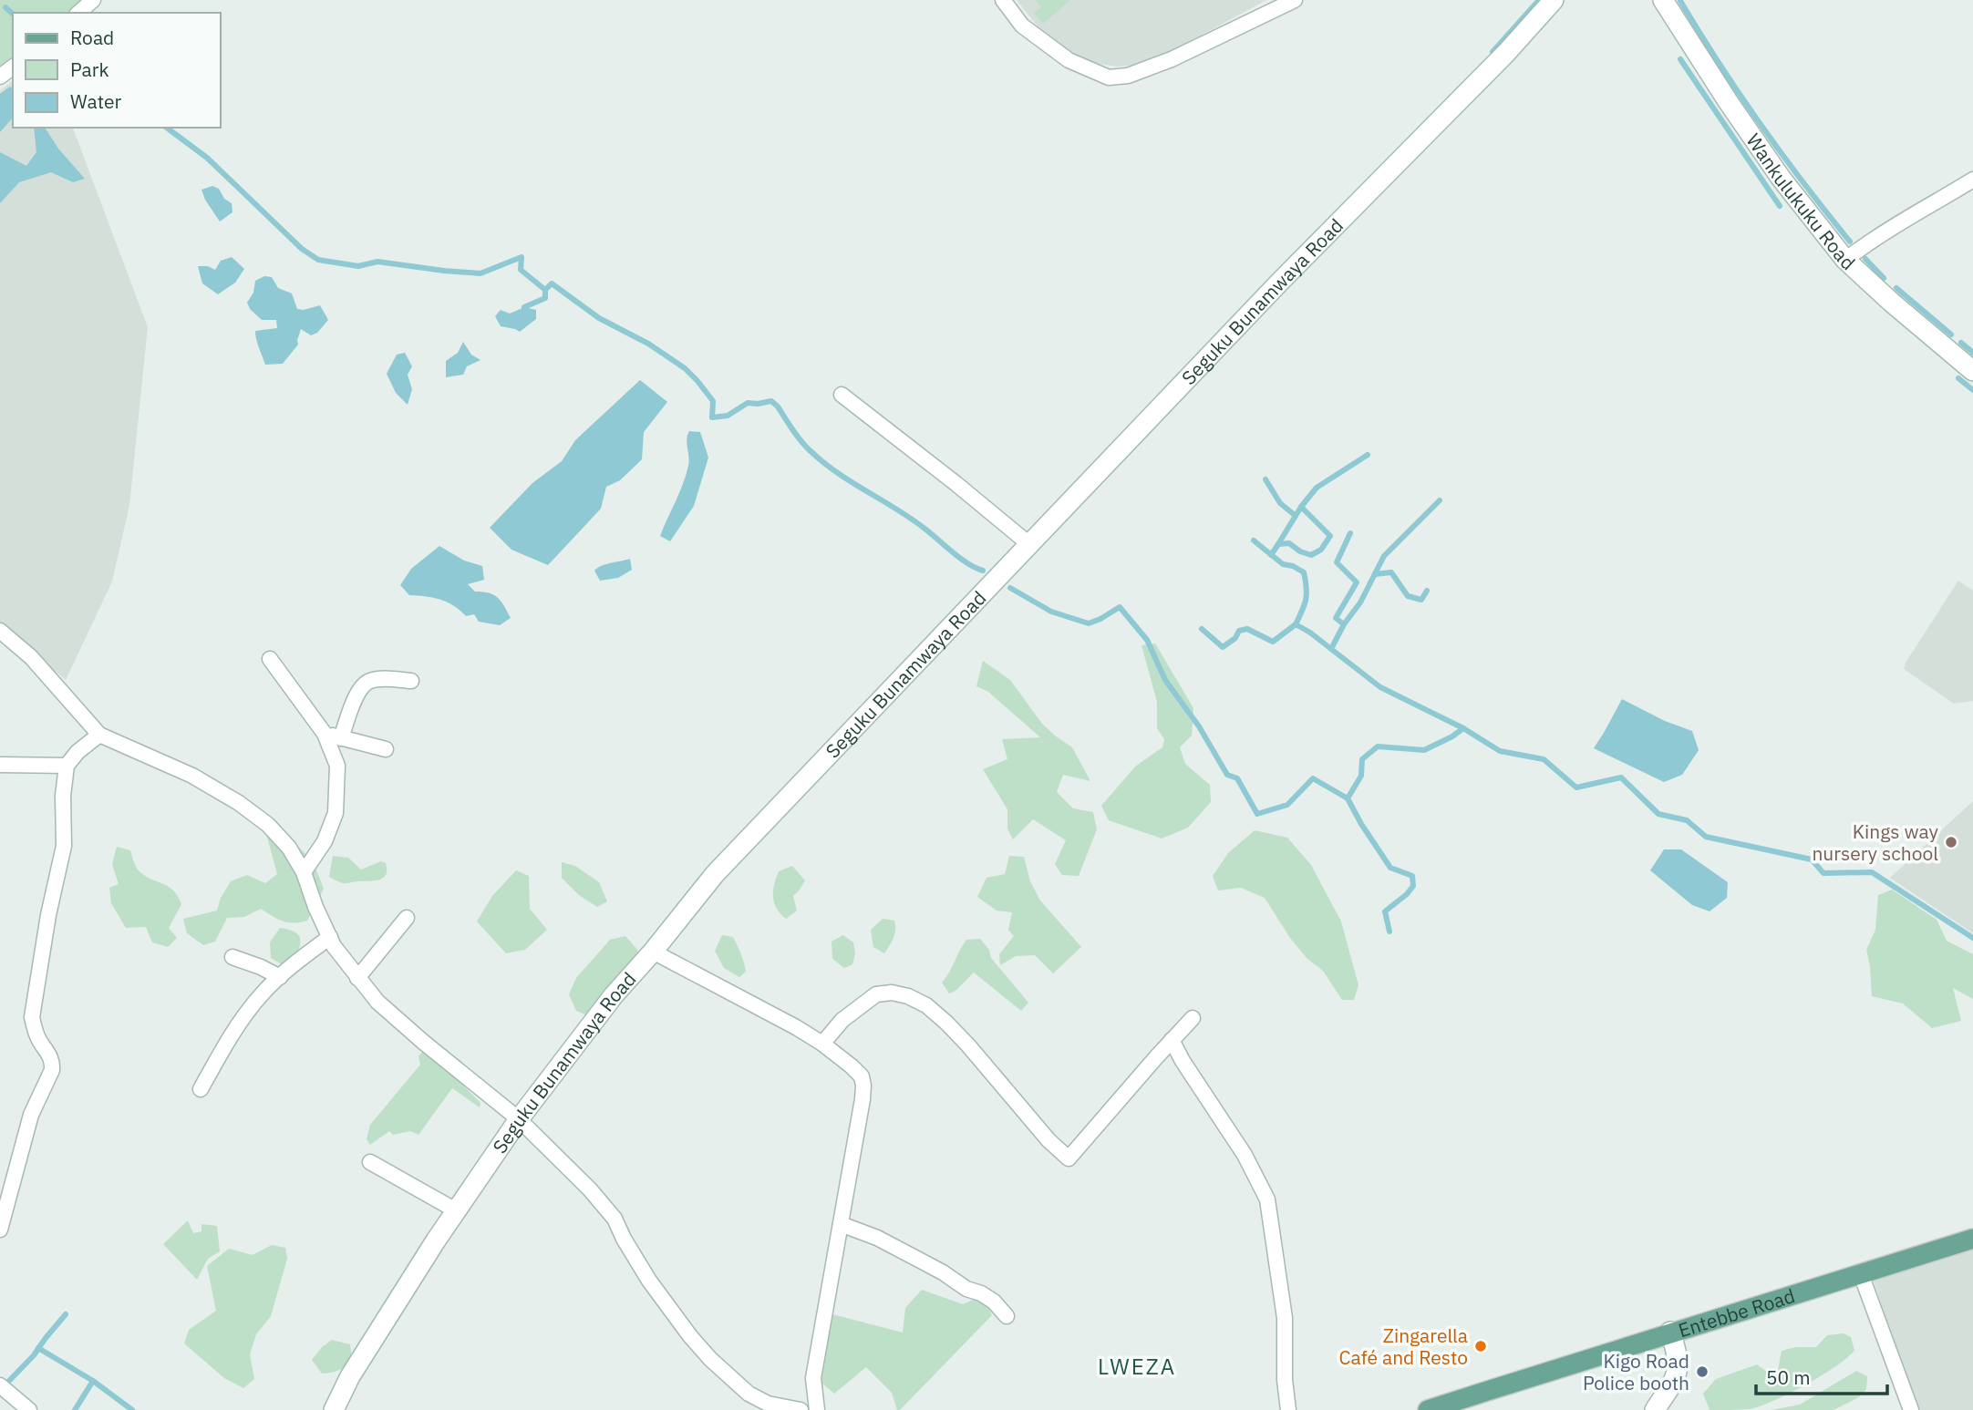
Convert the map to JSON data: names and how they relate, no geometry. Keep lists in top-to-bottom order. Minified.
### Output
{"streets":{"main road":["Wankulukuku Road","Seguku Bunamwaya Road","Entebbe Road"]},"districts":["LWEZA"],"places":["Kings way nursery school","Zingarella Café and Resto","Kigo Road Police booth"],"legend":["Road","Park","Water"],"scale_bar":"50 m"}
